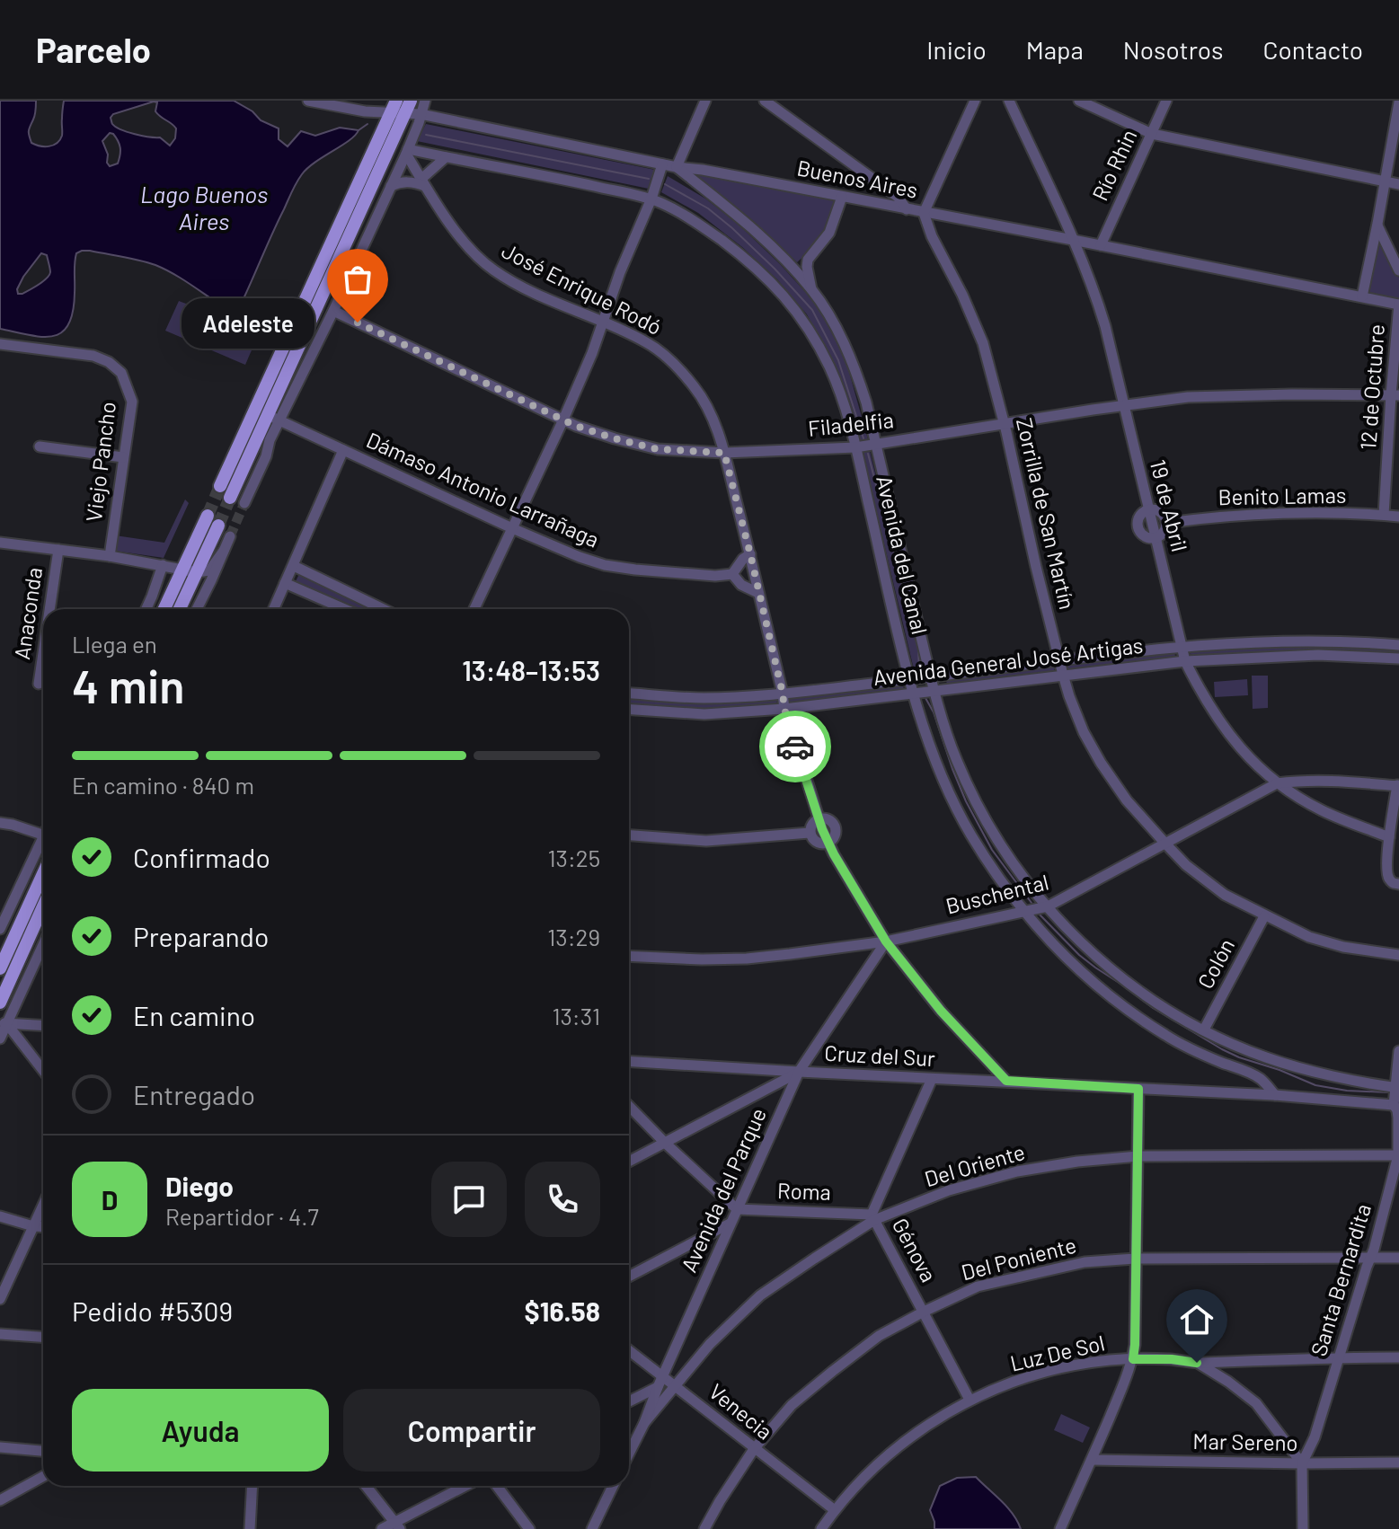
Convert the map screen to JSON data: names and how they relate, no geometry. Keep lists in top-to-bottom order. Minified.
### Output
{"streets":{"street":["Río Rhin","Buenos Aires","José Enrique Rodó","12 de Octubre","Filadelfia","Viejo Pancho","Dámaso Antonio Larrañaga","Benito Lamas","19 de Abril","Zorrilla de San Martín","Avenida del Canal","Anaconda","Avenida General José Artigas","Buschental","Colón","Cruz del Sur","Del Oriente","Avenida del Parque","Roma","Génova","Del Poniente","Santa Bernardita","Luz De Sol","Venecia","Mar Sereno"]},"crossings":[["Río Rhin","Buenos Aires"],["Buenos Aires","12 de Octubre"],["Buenos Aires","19 de Abril"],["Buenos Aires","Zorrilla de San Martín"],["Buenos Aires","Avenida del Canal"],["José Enrique Rodó","Filadelfia"],["José Enrique Rodó","Avenida del Canal"],["José Enrique Rodó","Avenida General José Artigas"],["José Enrique Rodó","Buschental"],["José Enrique Rodó","Cruz del Sur"],["José Enrique Rodó","Avenida del Parque"],["12 de Octubre","Filadelfia"],["12 de Octubre","Benito Lamas"],["Filadelfia","19 de Abril"],["Filadelfia","Zorrilla de San Martín"],["Filadelfia","Avenida del Canal"],["19 de Abril","Avenida General José Artigas"],["19 de Abril","Buschental"],["Zorrilla de San Martín","Avenida General José Artigas"],["Zorrilla de San Martín","Buschental"],["Zorrilla de San Martín","Colón"],["Avenida del Canal","Avenida General José Artigas"],["Avenida del Canal","Buschental"],["Avenida del Canal","Colón"],["Avenida del Canal","Cruz del Sur"],["Avenida del Canal","Santa Bernardita"],["Buschental","Avenida del Parque"],["Cruz del Sur","Avenida del Parque"],["Cruz del Sur","Génova"],["Cruz del Sur","Santa Bernardita"],["Del Oriente","Avenida del Parque"],["Del Oriente","Roma"],["Del Oriente","Génova"],["Del Oriente","Santa Bernardita"],["Del Oriente","Venecia"],["Avenida del Parque","Roma"],["Avenida del Parque","Venecia"],["Roma","Génova"],["Génova","Del Poniente"],["Génova","Luz De Sol"],["Del Poniente","Santa Bernardita"],["Del Poniente","Venecia"],["Santa Bernardita","Luz De Sol"],["Santa Bernardita","Mar Sereno"],["Luz De Sol","Venecia"]],"water":["Lago Buenos Aires"],"places":["Adeleste"],"page":{"header":"Parcelo","nav":["Inicio","Mapa","Nosotros","Contacto"],"bubble":"Adeleste","heading":["4 min","Llega en","13:48–13:53"],"panel":["Diego","Repartidor · 4.7","Pedido #5309","$16.58"],"bar":"En camino · 840 m","list":[["Confirmado","13:25"],["Preparando","13:29"],["En camino","13:31"],"Entregado"],"round":"D","buttons":["Ayuda","Compartir"]}}
